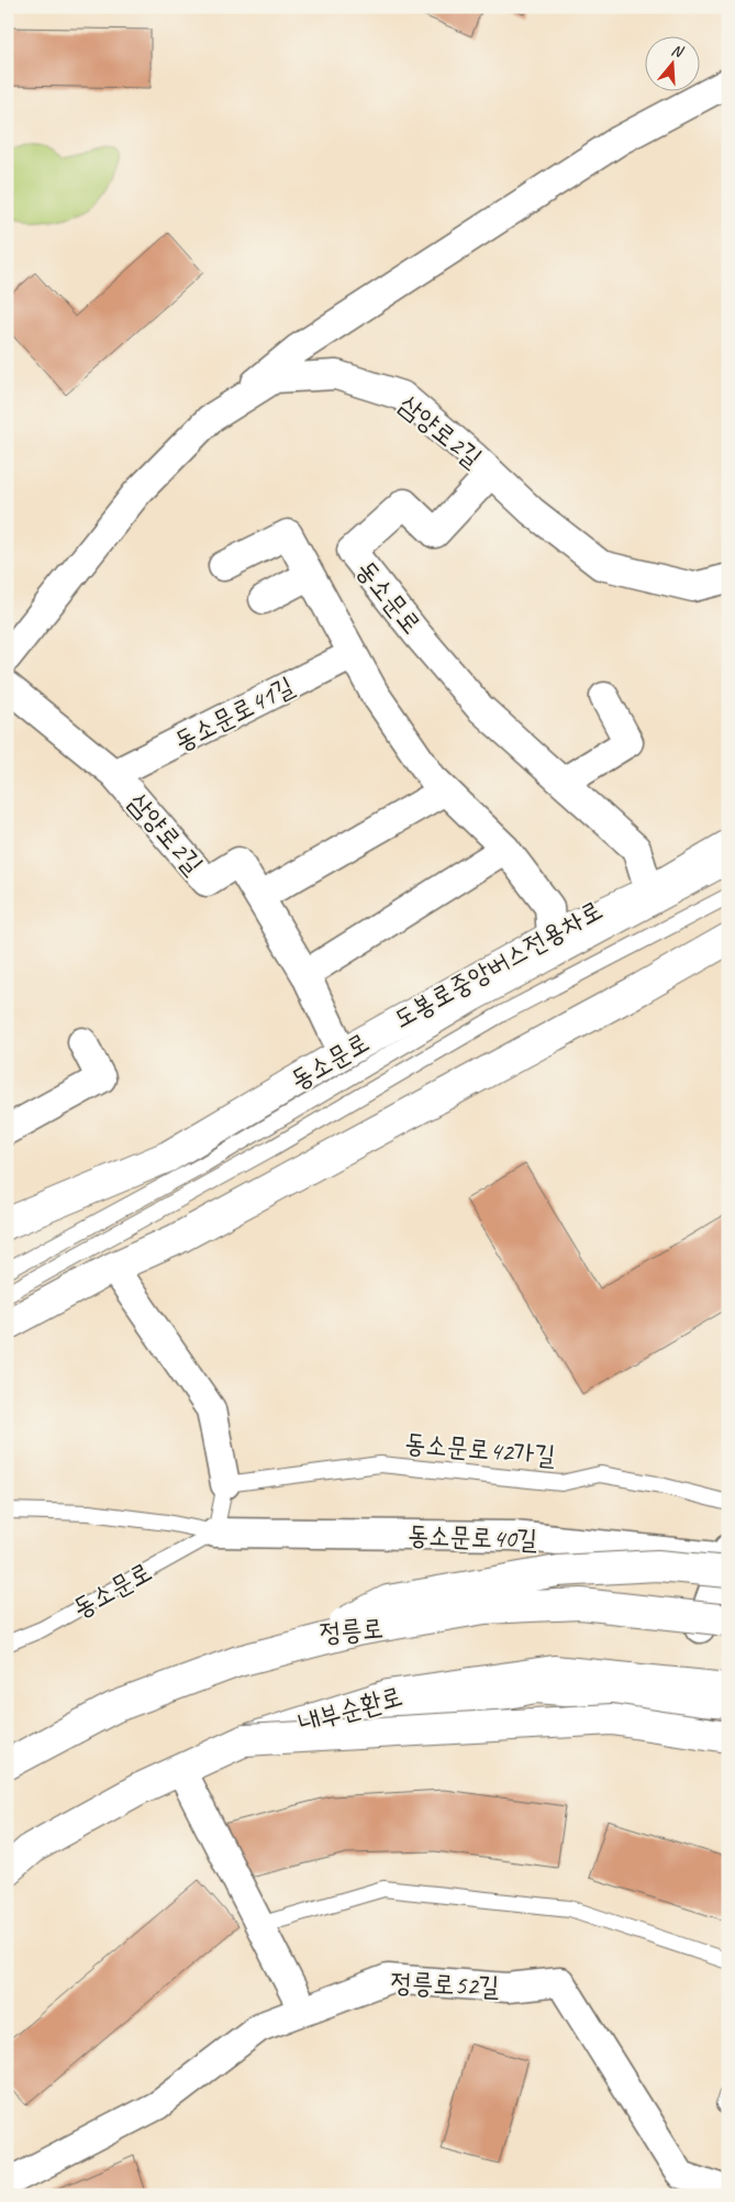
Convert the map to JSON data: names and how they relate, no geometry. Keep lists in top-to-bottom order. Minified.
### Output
{"streets":{"main road":["동소문로","정릉로","내부순환로"],"street":["삼양로2길","동소문로41길","동소문로40길","정릉로52길"],"lane":["도봉로중앙버스전용차로","동소문로42가길"]},"crossings":[["삼양로2길","동소문로"],["삼양로2길","동소문로41길"],["동소문로","동소문로40길"]],"north":"top"}
